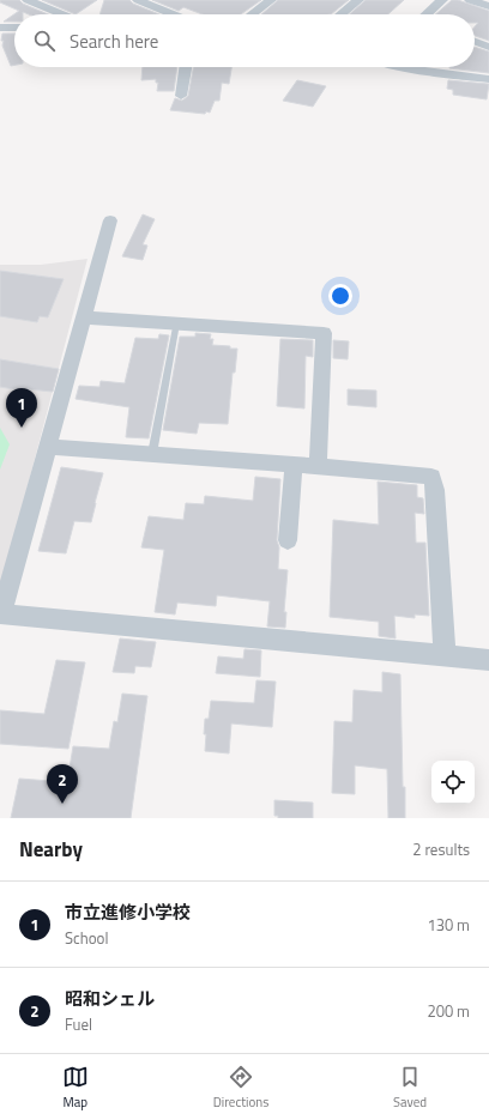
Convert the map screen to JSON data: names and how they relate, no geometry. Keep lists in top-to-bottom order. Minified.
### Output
{"page":{"search":"Search here","pins":["1","2"],"heading":["Nearby","2 results"],"list":[{"mark":"1","name":"市立進修小学校","note":"School","value":"130 m"},{"mark":"2","name":"昭和シェル","note":"Fuel","value":"200 m"}],"nav":["Map","Directions","Saved"]}}
